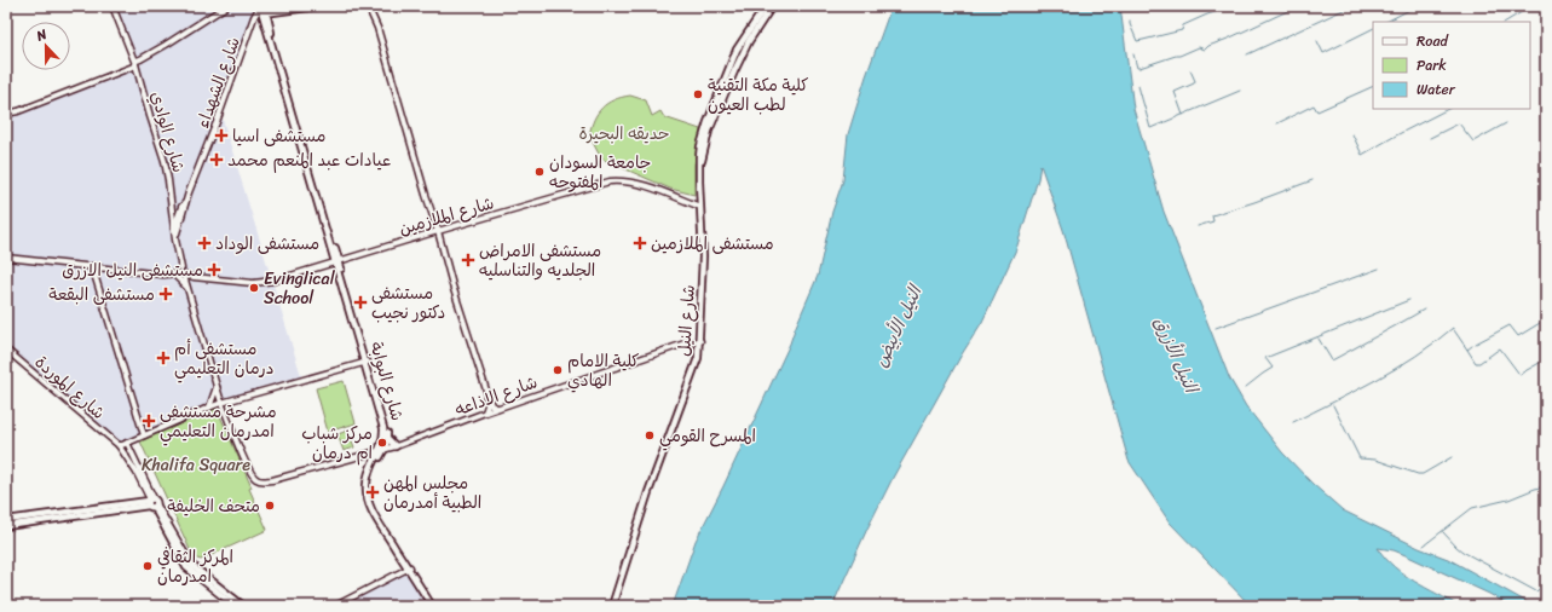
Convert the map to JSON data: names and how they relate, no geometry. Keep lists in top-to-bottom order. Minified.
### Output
{"streets":{"main road":["شارع النيل","شارع البوابة"],"street":["شارع الشهداء","شارع الوادي","شارع الملازمين","شارع الموردة","شارع الاذاعه"]},"crossings":[["شارع الشهداء","شارع الوادي"],["شارع الشهداء","شارع البوابة"],["شارع الوادي","شارع الملازمين"],["شارع الوادي","شارع الاذاعه"],["شارع الملازمين","شارع النيل"],["شارع الملازمين","شارع البوابة"],["شارع النيل","شارع الاذاعه"],["شارع البوابة","شارع الاذاعه"]],"water":["النيل الأبيض","النيل الأزرق"],"parks":["حديقه البحيرة","Khalifa Square"],"places":{"other":["كلية مكة التقنية لطب العيون","جامعة السودان المفتوحه","Evinglical School","كلية الامام الهادي","المسرح القومي","مركز شباب ام درمان","متحف الخليفة","المركز الثقافي امدرمان"],"health":["مستشفى اسيا","عيادات عبد المنعم محمد","مستشفى الوداد","مستشفى الملازمين","مستشفى الامراض الجلديه والتناسليه","مستشفى النيل الازرق","مستشفى البقعة","مستشفى دكتور نجيب","مستشفى أم درمان التعليمي","مشرحة مستشفى امدرمان التعليمي","مجلس المهن الطبية أمدرمان"]},"legend":["Road","Park","Water"],"north":"top"}
